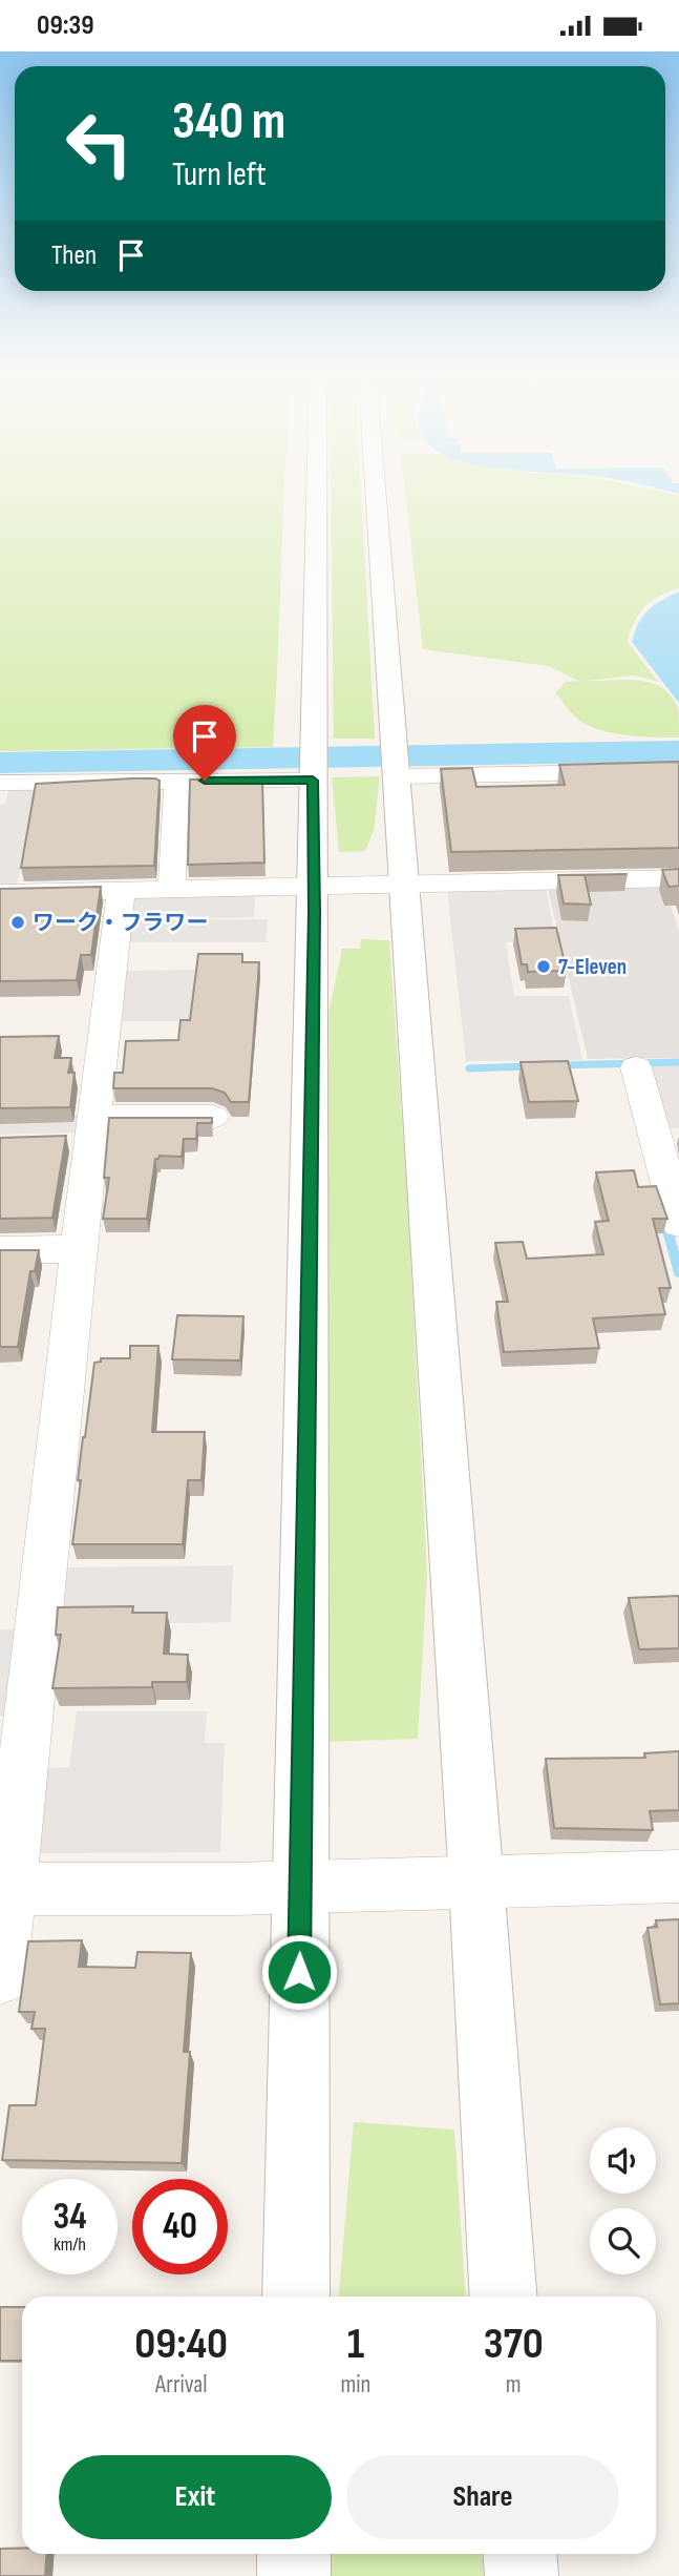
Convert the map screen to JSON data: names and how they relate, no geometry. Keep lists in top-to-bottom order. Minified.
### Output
{"places":["ワーク・フラワー","7-Eleven"],"page":{"status":"09:39","turn":["340 m","Turn left"],"then":"Then","speed":"34 km/h","limit":"40","eta":["09:40","Arrival","1","min","370","m"],"buttons":["Exit","Share"]}}
